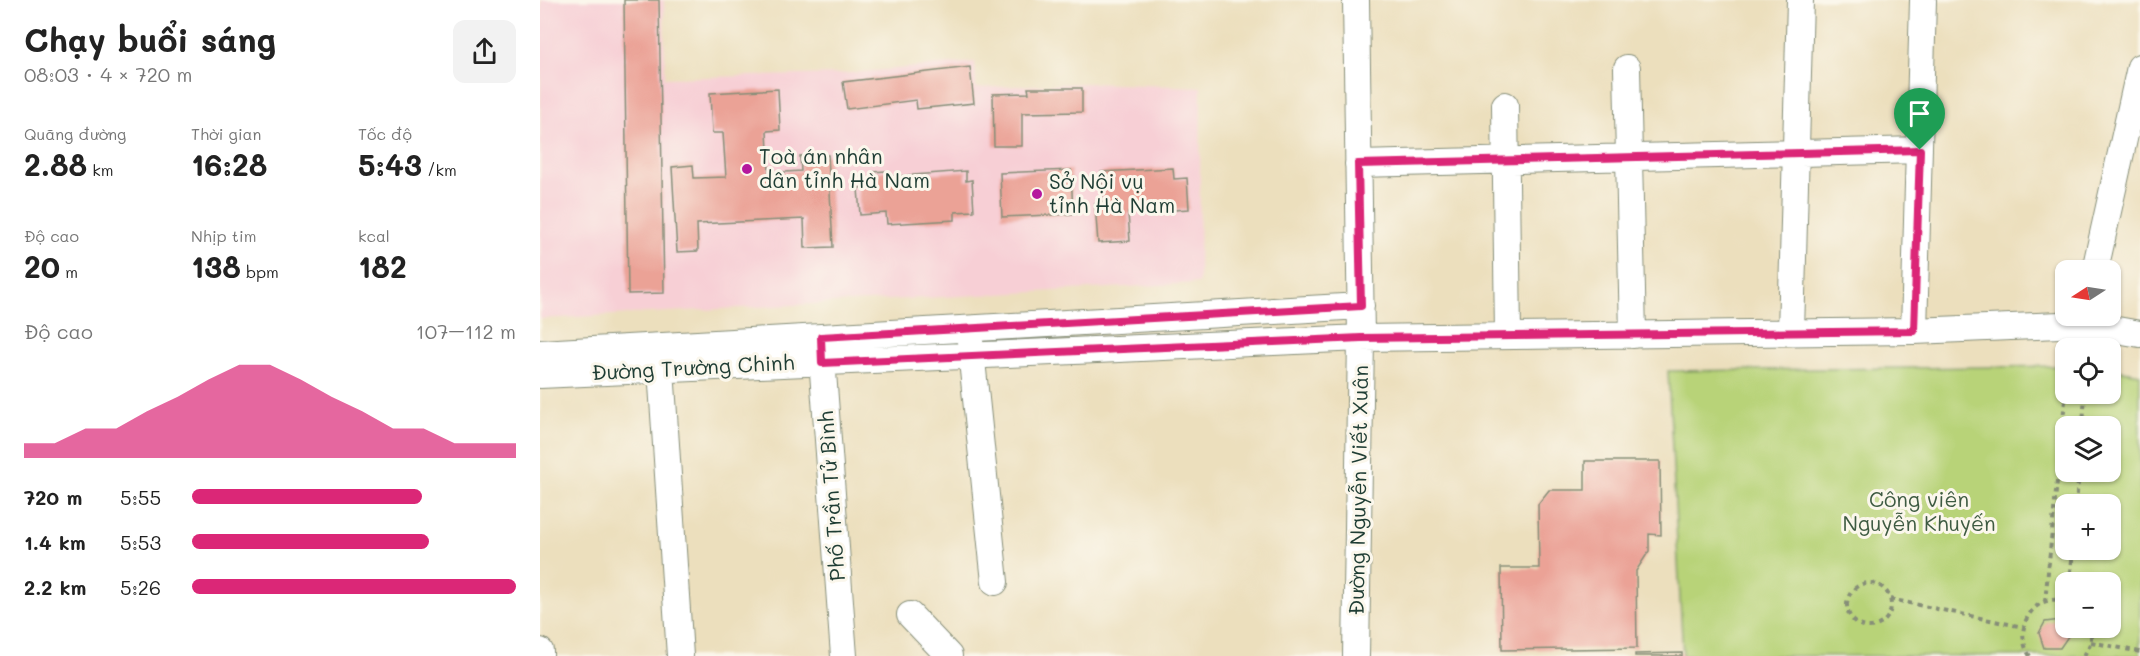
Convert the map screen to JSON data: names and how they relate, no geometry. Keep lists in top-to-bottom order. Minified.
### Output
{"streets":{"street":["Đường Trường Chinh","Đường Nguyễn Viết Xuân","Phố Trần Tử Bình"]},"crossings":[["Đường Trường Chinh","Đường Nguyễn Viết Xuân"],["Đường Trường Chinh","Phố Trần Tử Bình"]],"parks":["Công viên Nguyễn Khuyến"],"places":["Toà án nhân dân tỉnh Hà Nam","Sở Nội vụ tỉnh Hà Nam"],"north":"left","page":{"heading":["Chạy buổi sáng","08:03 · 4 × 720 m"],"stats":[["Quãng đường","2.88 km"],["Thời gian","16:28"],["Tốc độ","5:43 /km"],["Độ cao","20 m"],["Nhịp tim","138 bpm"],["kcal","182"]],"map_buttons":["+","−"],"chart":["Độ cao","107–112 m"],"list":[{"name":"720 m","note":"5:55"},{"name":"1.4 km","note":"5:53"},{"name":"2.2 km","note":"5:26"}]}}
